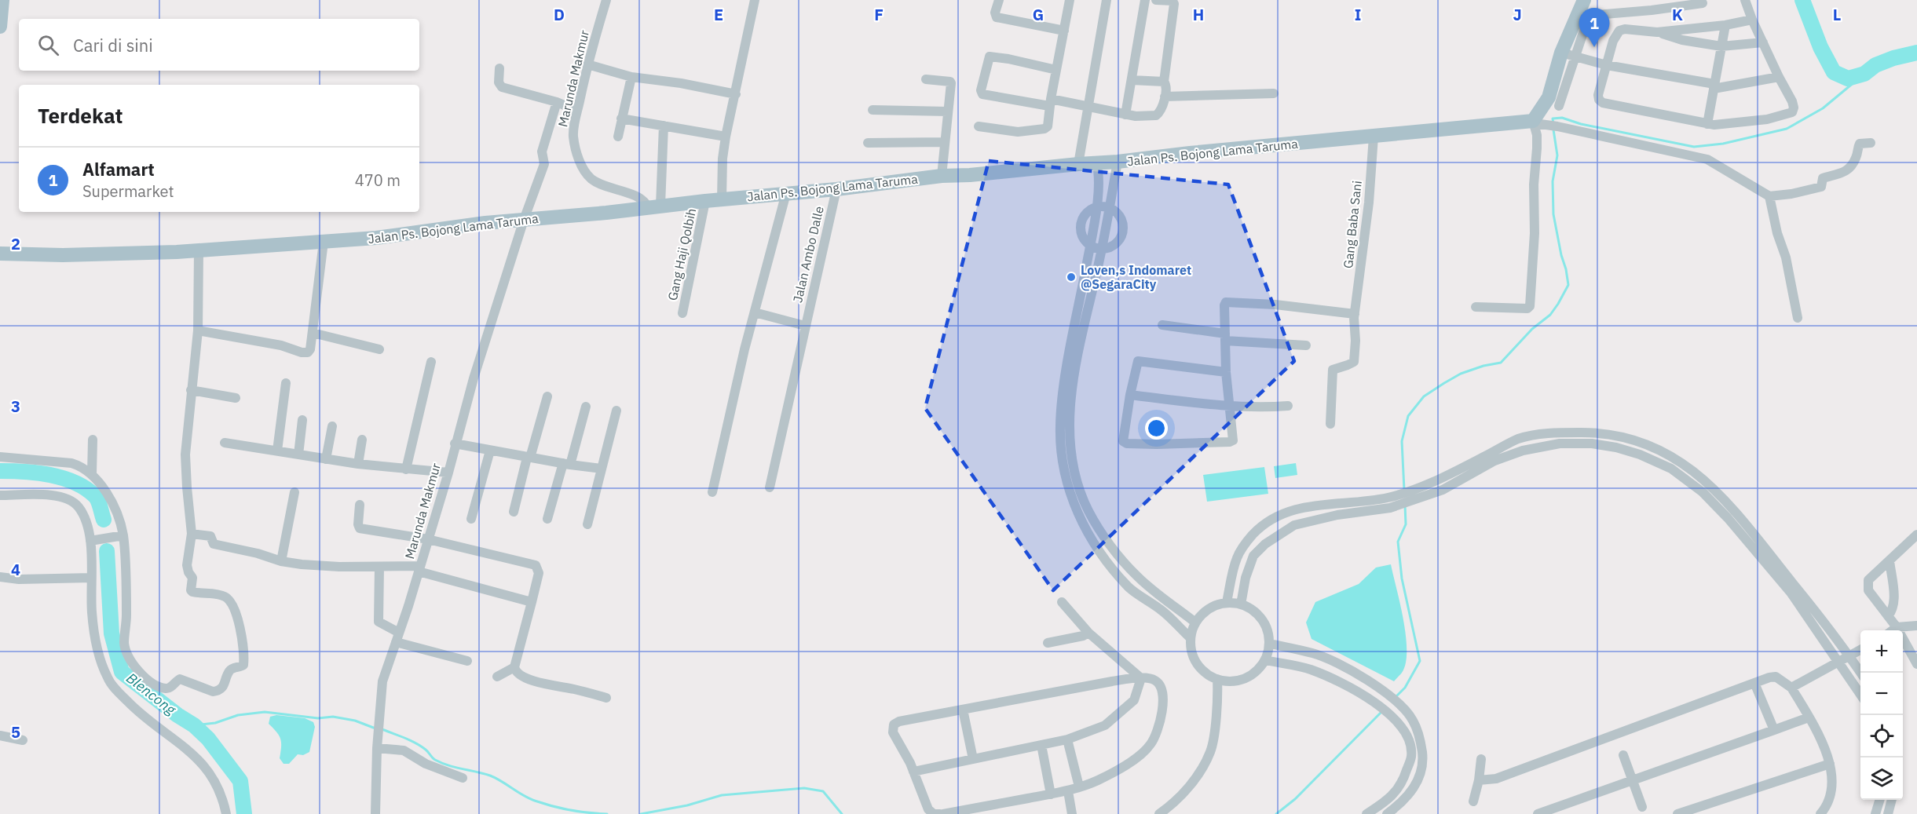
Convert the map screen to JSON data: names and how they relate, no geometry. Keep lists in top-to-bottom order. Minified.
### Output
{"streets":{"main road":["Jalan Ps. Bojong Lama Taruma"],"street":["Marunda Makmur","Gang Baba Sani","Gang Haji Qolbih","Jalan Ambo Dalle"]},"crossings":[["Marunda Makmur","Jalan Ps. Bojong Lama Taruma"],["Jalan Ps. Bojong Lama Taruma","Gang Baba Sani"],["Jalan Ps. Bojong Lama Taruma","Gang Haji Qolbih"],["Jalan Ps. Bojong Lama Taruma","Jalan Ambo Dalle"]],"water":["Blencong"],"places":["Loven,s Indomaret @SegaraCity"],"page":{"pins":"1","search":"Cari di sini","heading":"Terdekat","list":[{"mark":"1","name":"Alfamart","note":"Supermarket","value":"470 m"}],"map_buttons":["+","−"]},"grid":{"columns":["D","E","F","G","H","I","J","K","L"],"rows":["2","3","4","5"]}}
